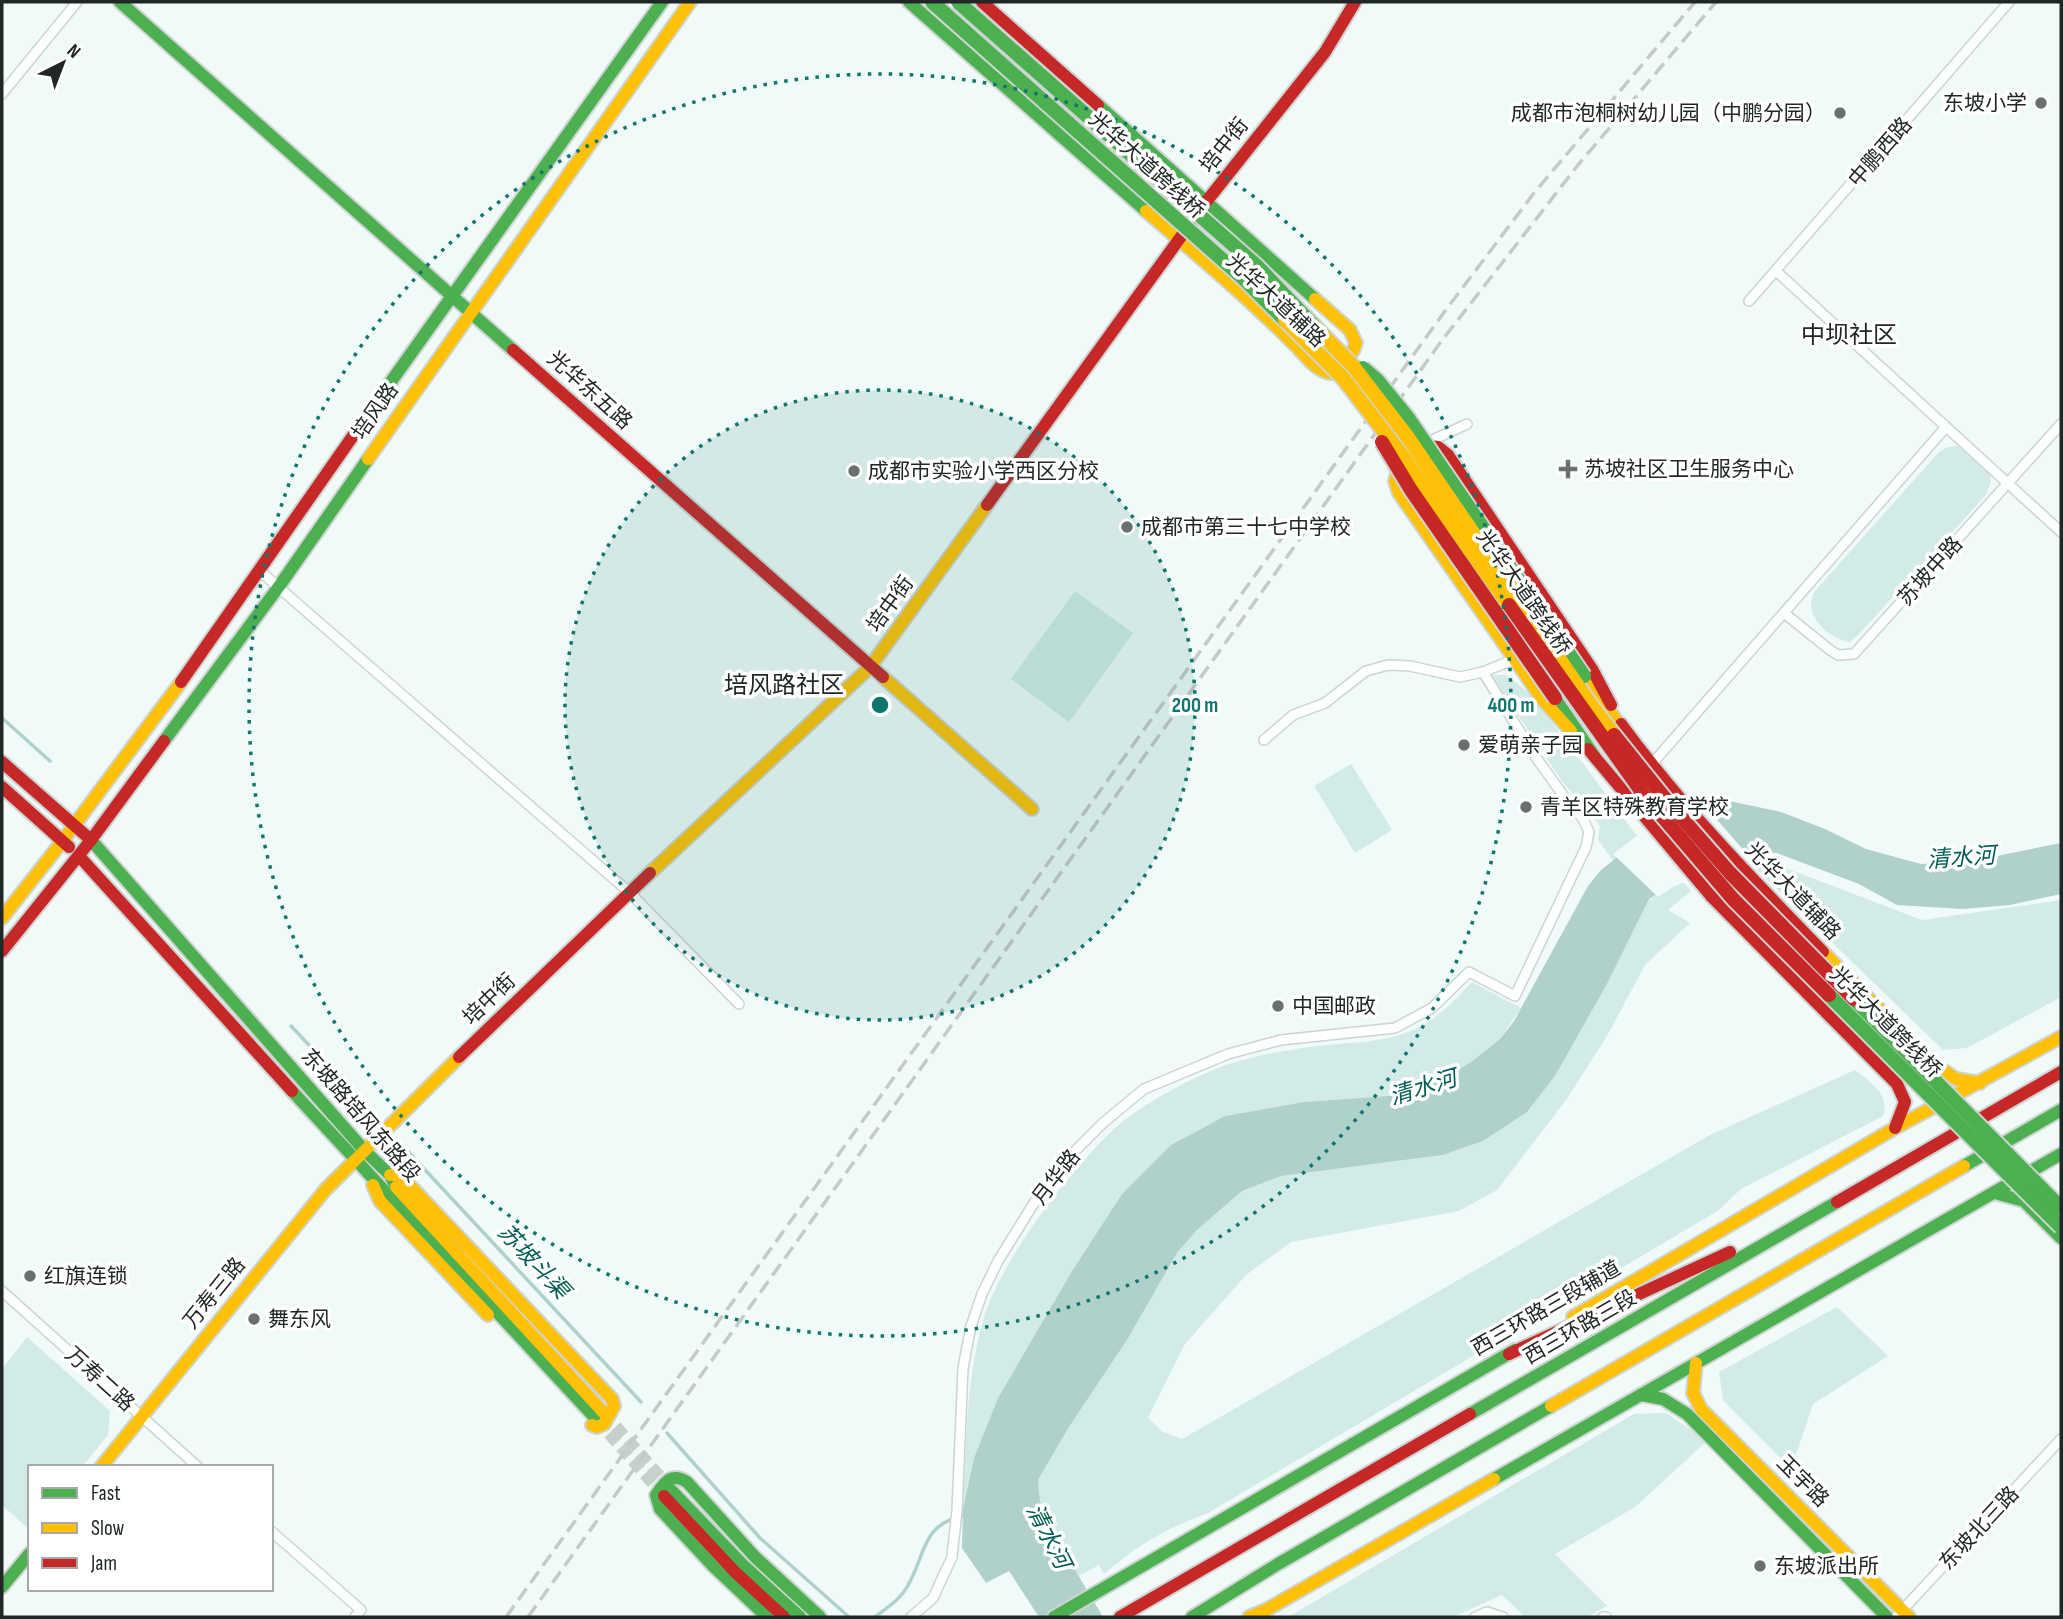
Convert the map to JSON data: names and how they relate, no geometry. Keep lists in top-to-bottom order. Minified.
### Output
{"streets":{"main road":["培中街","光华大道跨线桥","光华大道辅路","光华东五路","培风路","东坡路培风东路段","万寿三路","西三环路三段辅道","西三环路三段","玉宇路"],"street":["中鹏西路","苏坡中路","月华路","万寿二路","东坡北三路"]},"crossings":[["培中街","光华大道辅路"],["培中街","光华东五路"],["培中街","东坡路培风东路段"],["培中街","万寿三路"],["光华大道辅路","西三环路三段辅道"],["光华东五路","培风路"],["培风路","东坡路培风东路段"],["东坡路培风东路段","万寿三路"],["万寿三路","万寿二路"],["玉宇路","东坡北三路"]],"districts":["中坝社区","培风路社区"],"water":["清水河","苏坡斗渠"],"places":{"other":["东坡小学","成都市泡桐树幼儿园（中鹏分园）","成都市实验小学西区分校","成都市第三十七中学校","爱萌亲子园","青羊区特殊教育学校","中国邮政","红旗连锁","舞东风","东坡派出所"],"health":["苏坡社区卫生服务中心"]},"legend":["Fast","Slow","Jam"],"north":"top right","rings":["200 m","400 m"]}
